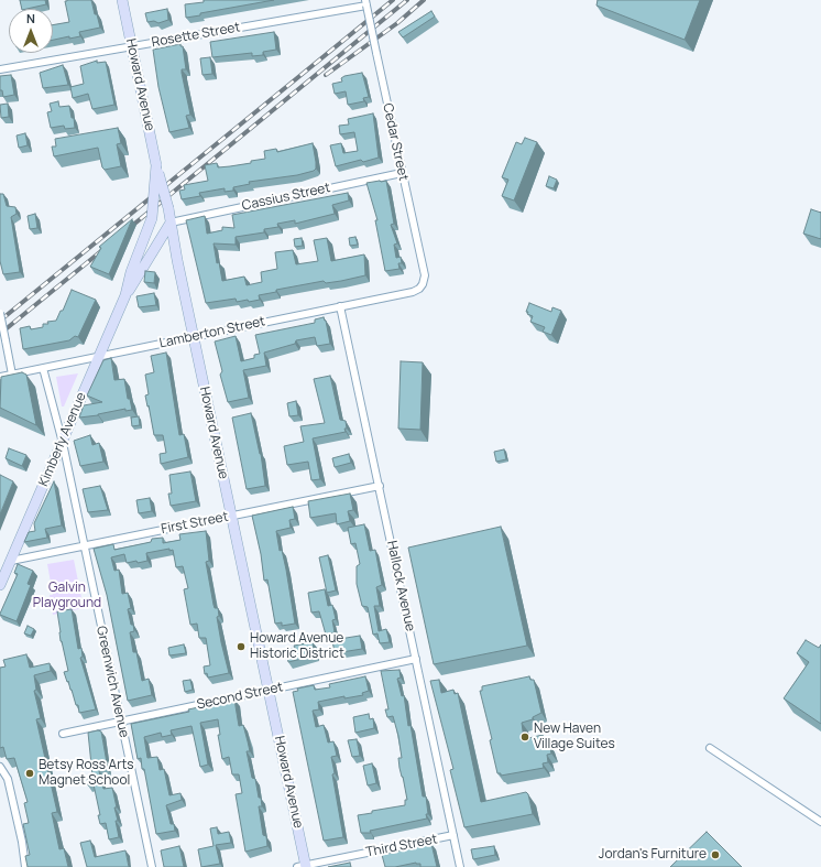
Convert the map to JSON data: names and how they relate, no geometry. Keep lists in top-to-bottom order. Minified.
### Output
{"streets":{"main road":["Howard Avenue","Kimberly Avenue"],"street":["Rosette Street","Cedar Street","Cassius Street","Lamberton Street","First Street","Hallock Avenue","Greenwich Avenue","Second Street","Third Street"]},"crossings":[["Rosette Street","Howard Avenue"],["Rosette Street","Cedar Street"],["Howard Avenue","Cassius Street"],["Howard Avenue","Lamberton Street"],["Howard Avenue","First Street"],["Howard Avenue","Second Street"],["Howard Avenue","Third Street"],["Cedar Street","Cassius Street"],["Cedar Street","Lamberton Street"],["Lamberton Street","Kimberly Avenue"],["Lamberton Street","Hallock Avenue"],["Lamberton Street","Greenwich Avenue"],["Kimberly Avenue","First Street"],["Kimberly Avenue","Greenwich Avenue"],["First Street","Hallock Avenue"],["First Street","Greenwich Avenue"],["Hallock Avenue","Second Street"],["Hallock Avenue","Third Street"],["Greenwich Avenue","Second Street"]],"parks":["Galvin Playground"],"places":["Howard Avenue Historic District","New Haven Village Suites","Betsy Ross Arts Magnet School","Jordan's Furniture"],"north":"top"}
